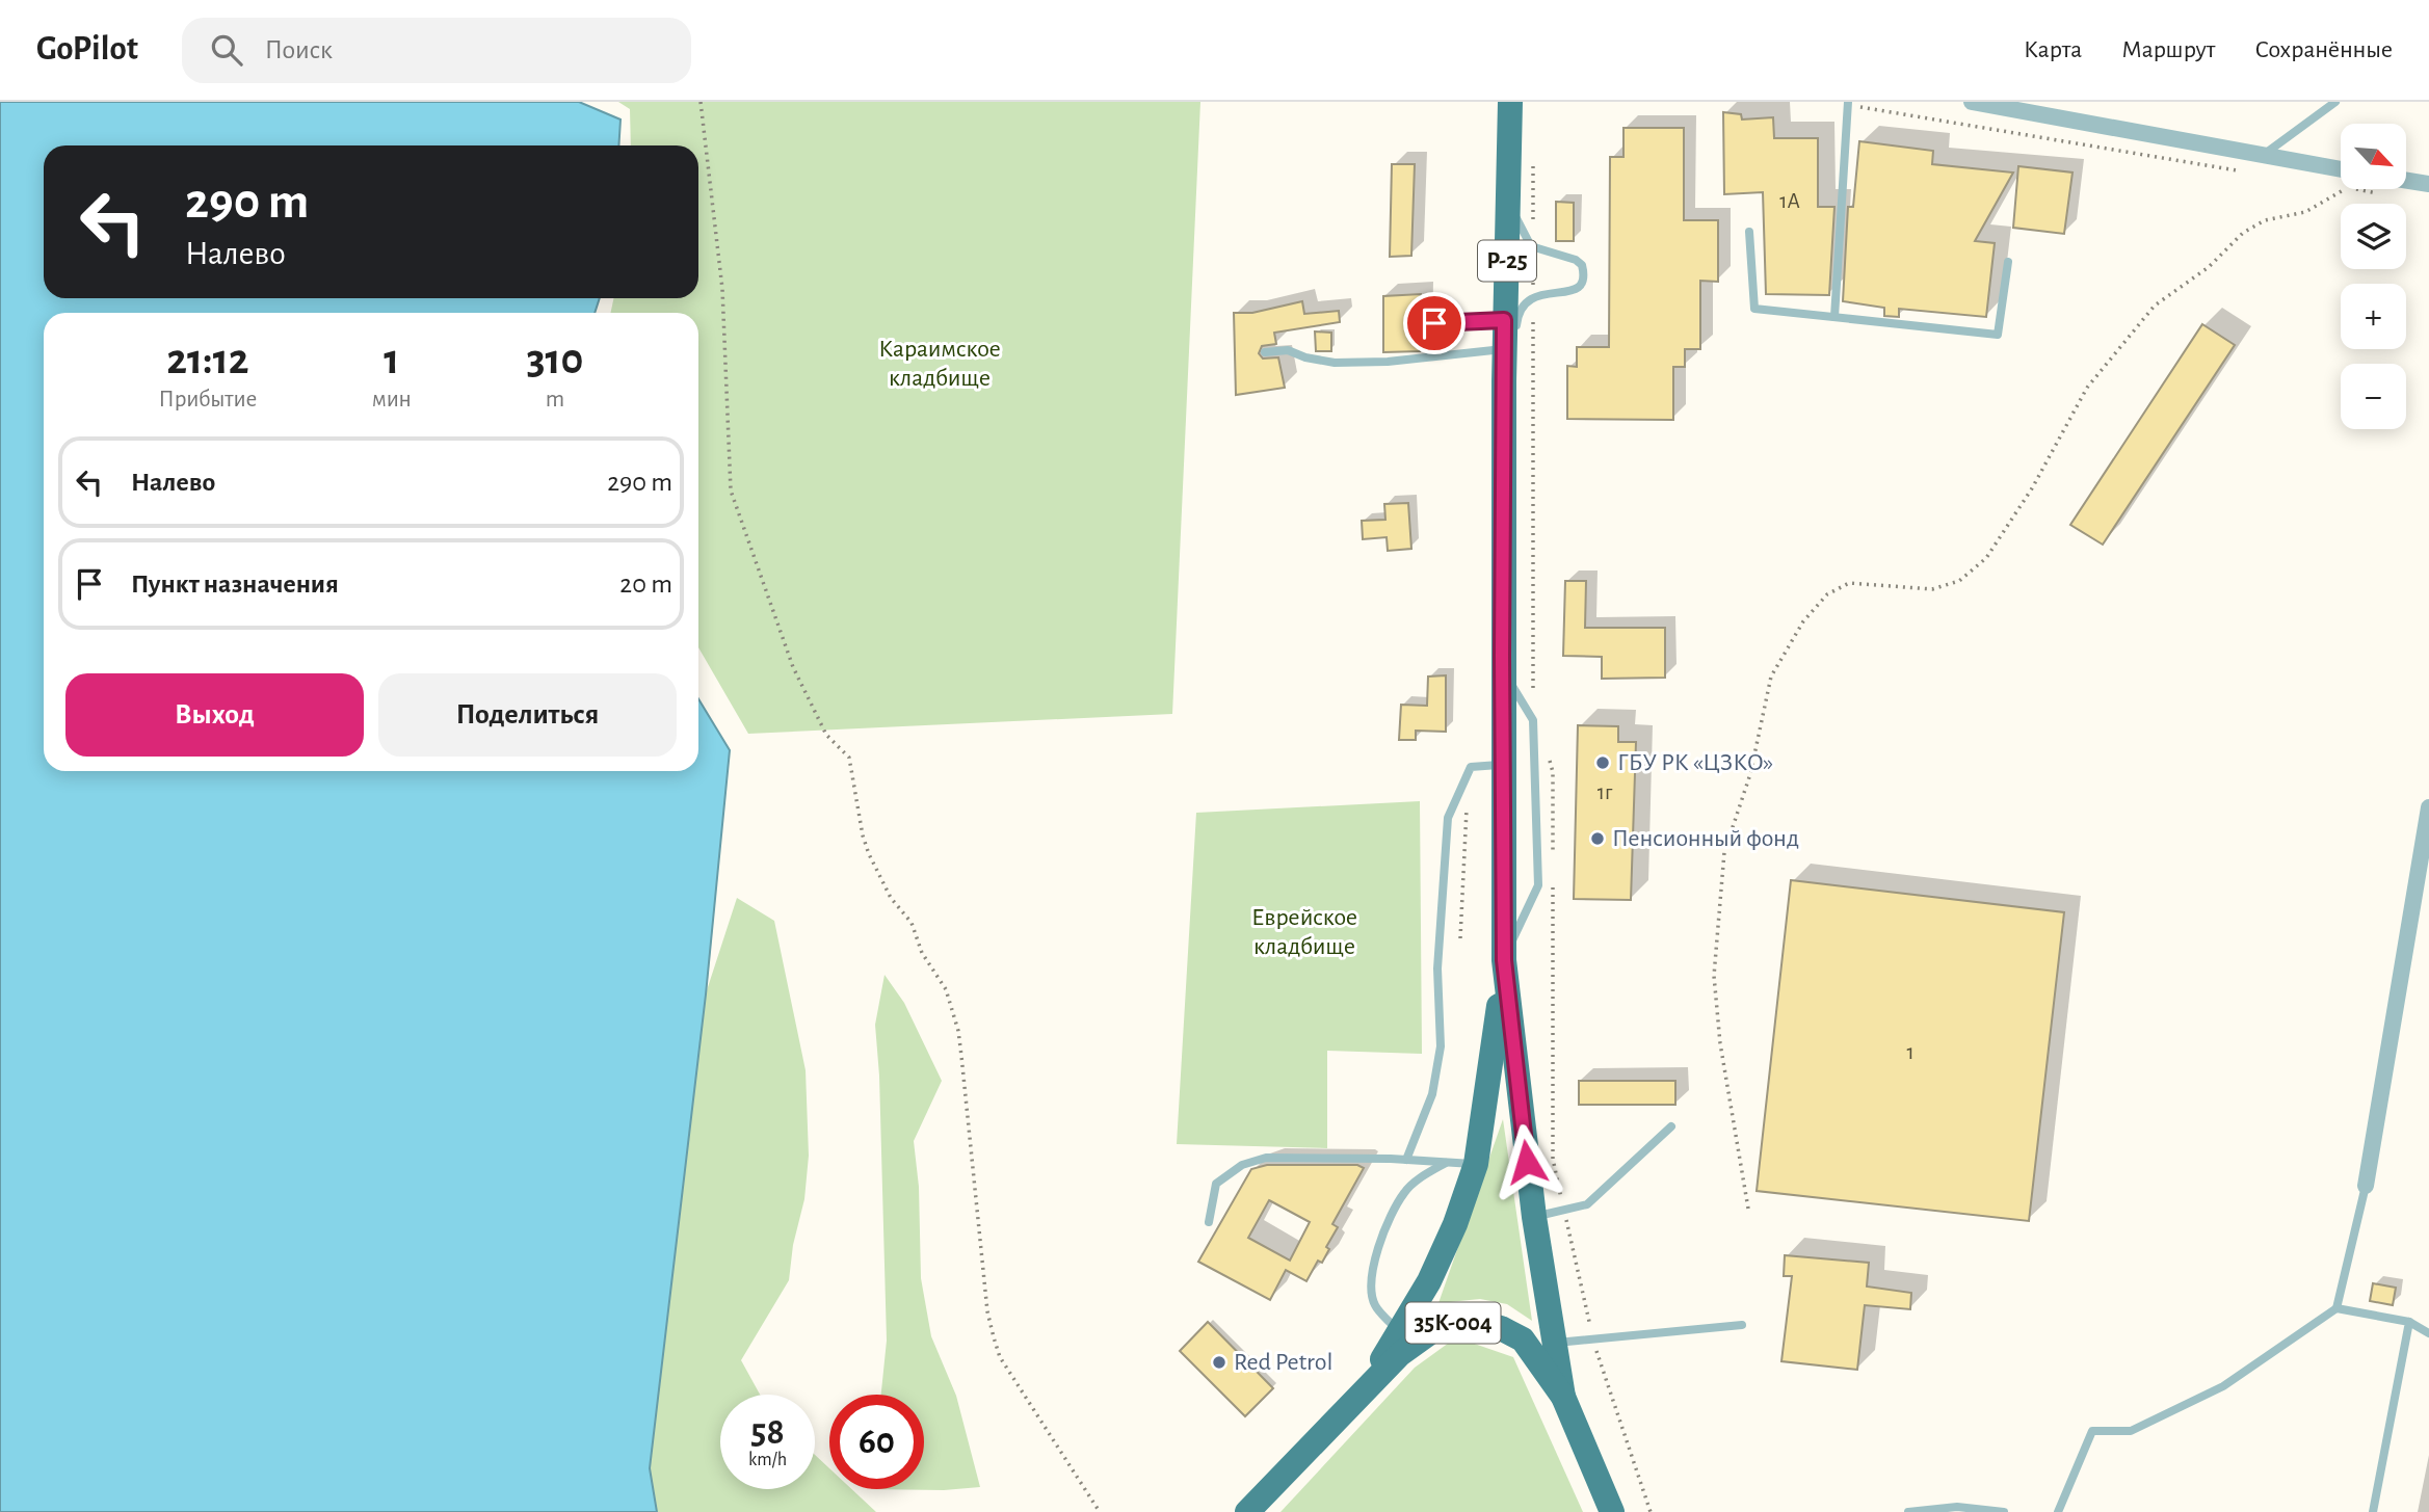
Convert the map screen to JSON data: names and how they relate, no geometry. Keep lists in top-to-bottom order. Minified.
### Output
{"streets":{"main road":["Р-25","35К-004"]},"crossings":[["Р-25","35К-004"]],"parks":["Караимское кладбище","Еврейское кладбище"],"places":["ГБУ РК «ЦЗКО»","Пенсионный фонд","Red Petrol"],"house_numbers":["1А","1г","1"],"north":"bottom right","page":{"header":"GoPilot","search":"Поиск","nav":["Карта","Маршрут","Сохранённые"],"map_buttons":["+","−"],"turn":["290 m","Налево"],"eta":["21:12","Прибытие","1","мин","310","m"],"list":[{"name":"Налево","value":"290 m"},{"name":"Пункт назначения","value":"20 m"}],"buttons":["Выход","Поделиться"],"speed":"58 km/h","limit":"60"}}
